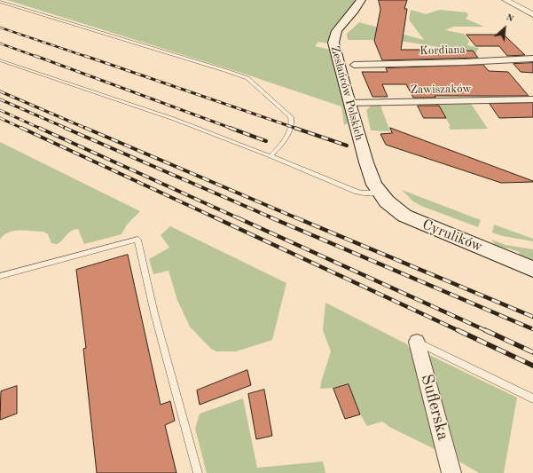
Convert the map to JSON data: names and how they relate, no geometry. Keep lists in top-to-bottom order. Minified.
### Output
{"streets":{"main road":["Zesłańców Polskich","Cyrulików"],"street":["Kordiana","Zawiszaków","Suflerska"]},"crossings":[["Zawiszaków","Zesłańców Polskich"],["Zesłańców Polskich","Cyrulików"]],"north":"top right"}
